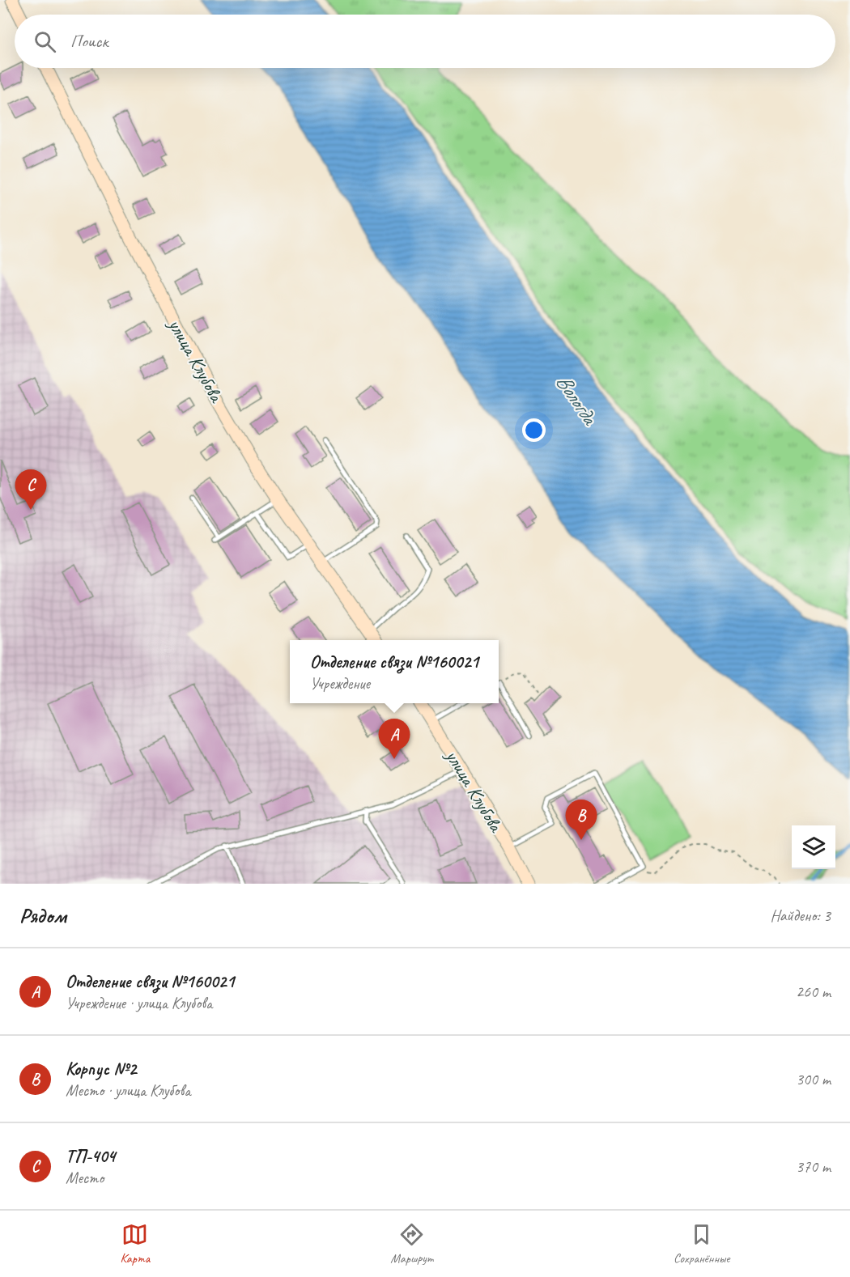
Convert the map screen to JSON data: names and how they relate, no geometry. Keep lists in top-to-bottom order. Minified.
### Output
{"streets":{"main road":["улица Клубова"]},"water":["Вологда"],"page":{"search":"Поиск","pins":["C","A","B"],"popup":["Отделение связи №160021","Учреждение"],"heading":["Рядом","Найдено: 3"],"list":[{"mark":"A","name":"Отделение связи №160021","note":"Учреждение · улица Клубова","value":"260 m"},{"mark":"B","name":"Корпус №2","note":"Место · улица Клубова","value":"300 m"},{"mark":"C","name":"ТП-404","note":"Место","value":"370 m"}],"nav":["Карта","Маршрут","Сохранённые"]}}
